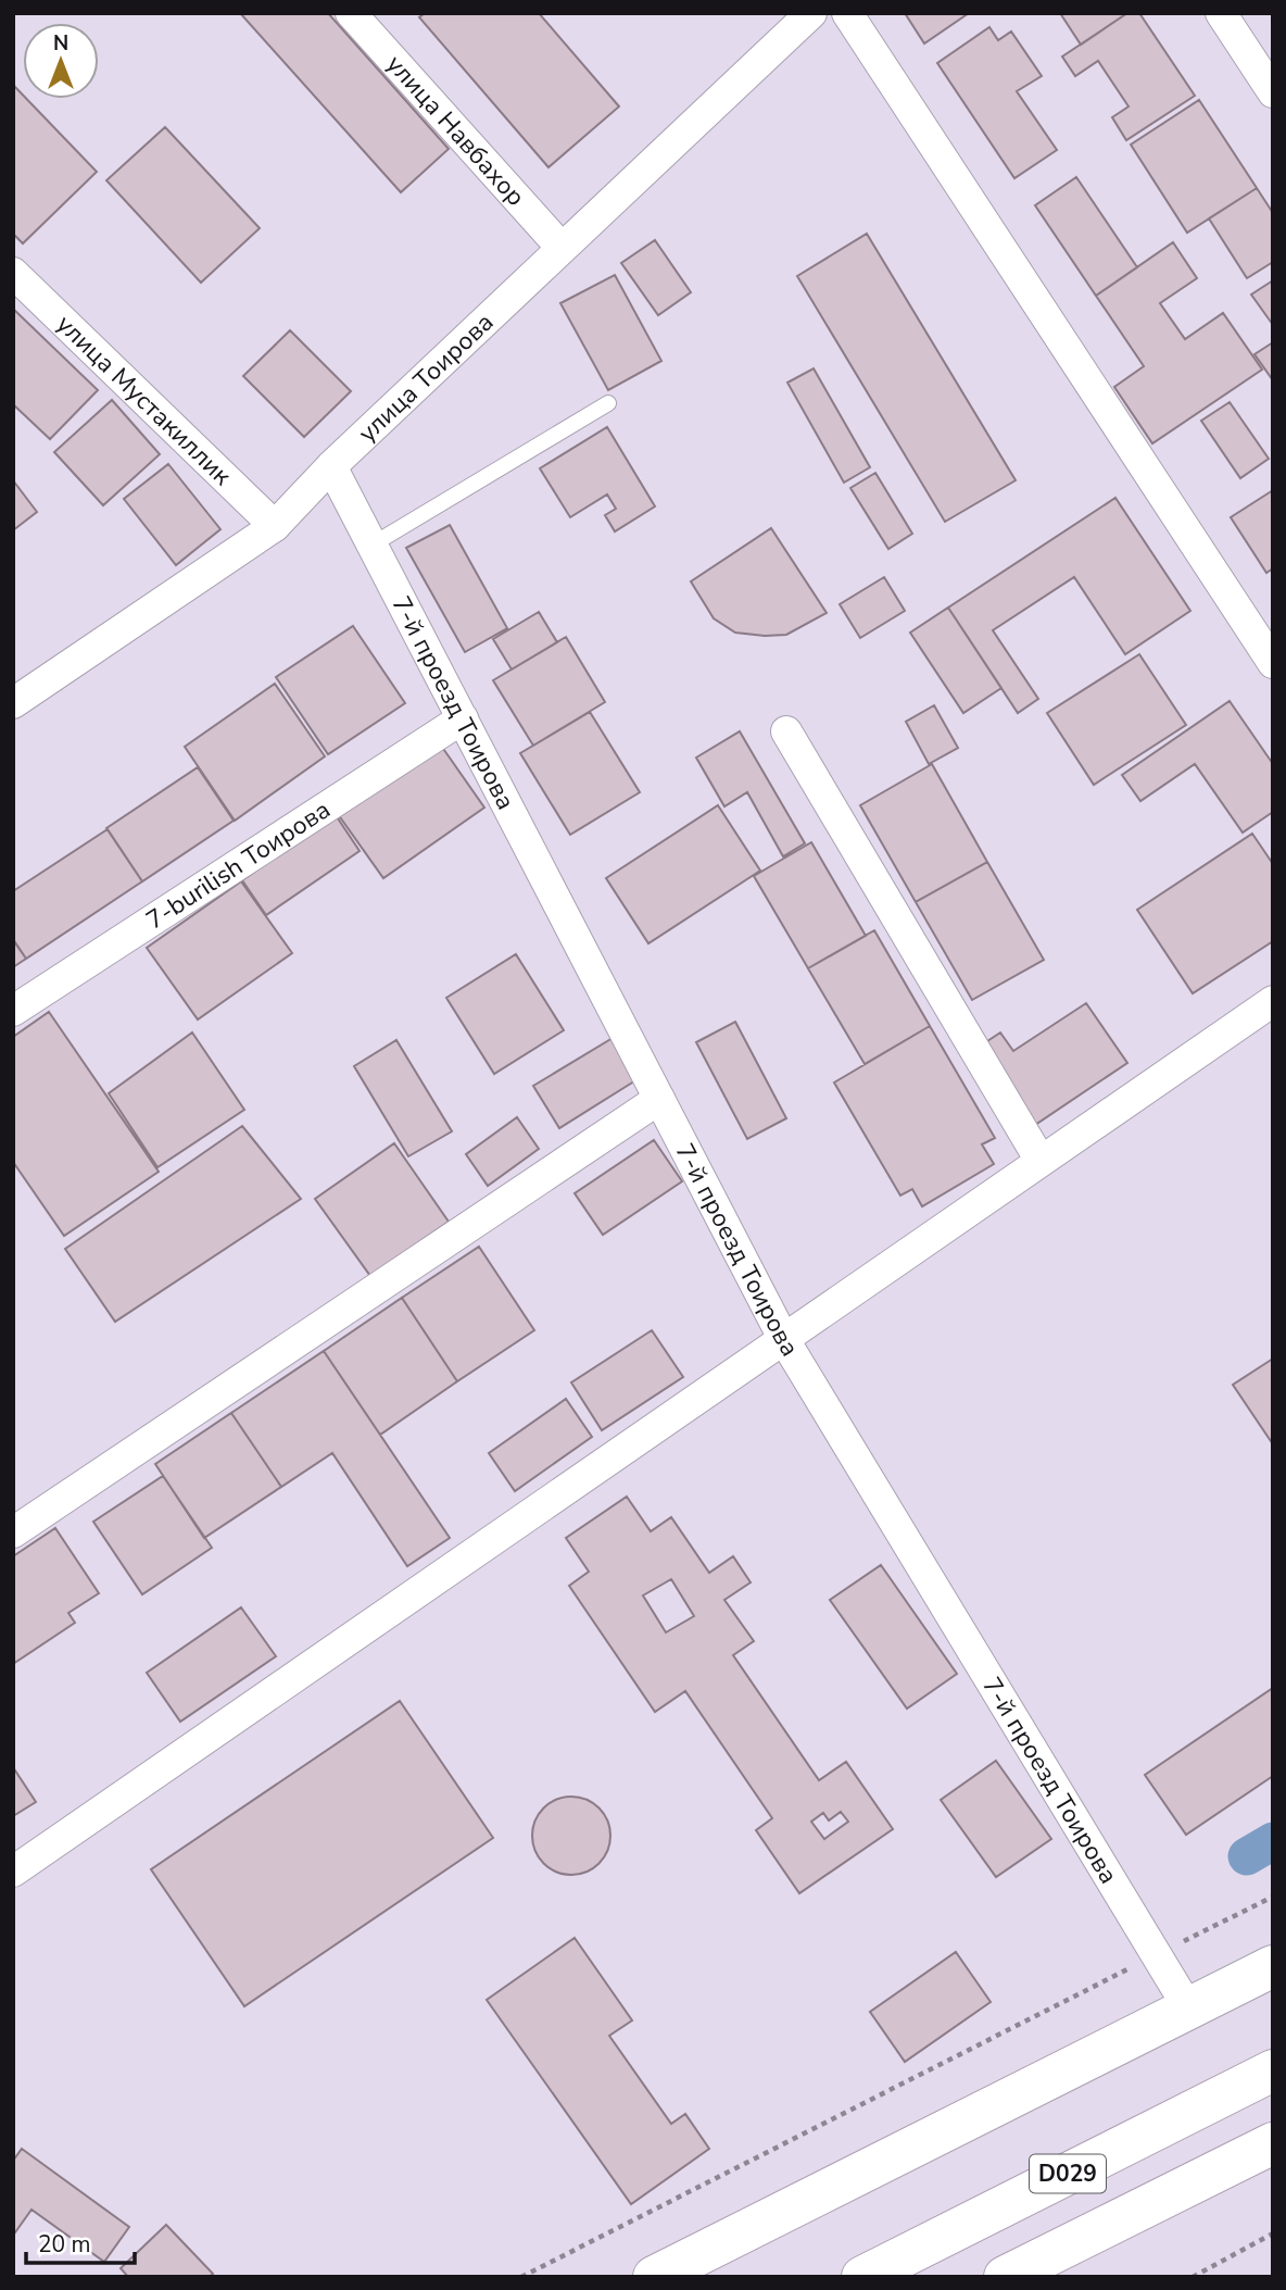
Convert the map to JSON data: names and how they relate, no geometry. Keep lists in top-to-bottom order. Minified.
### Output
{"streets":{"main road":["D029"],"street":["улица Навбахор","улица Тоирова","улица Мустакиллик","7-й проезд Тоирова","7-burilish Тоирова"]},"crossings":[["улица Навбахор","улица Тоирова"],["улица Тоирова","улица Мустакиллик"],["улица Тоирова","7-й проезд Тоирова"],["7-й проезд Тоирова","7-burilish Тоирова"]],"scale_bar":"20 m","north":"top"}
